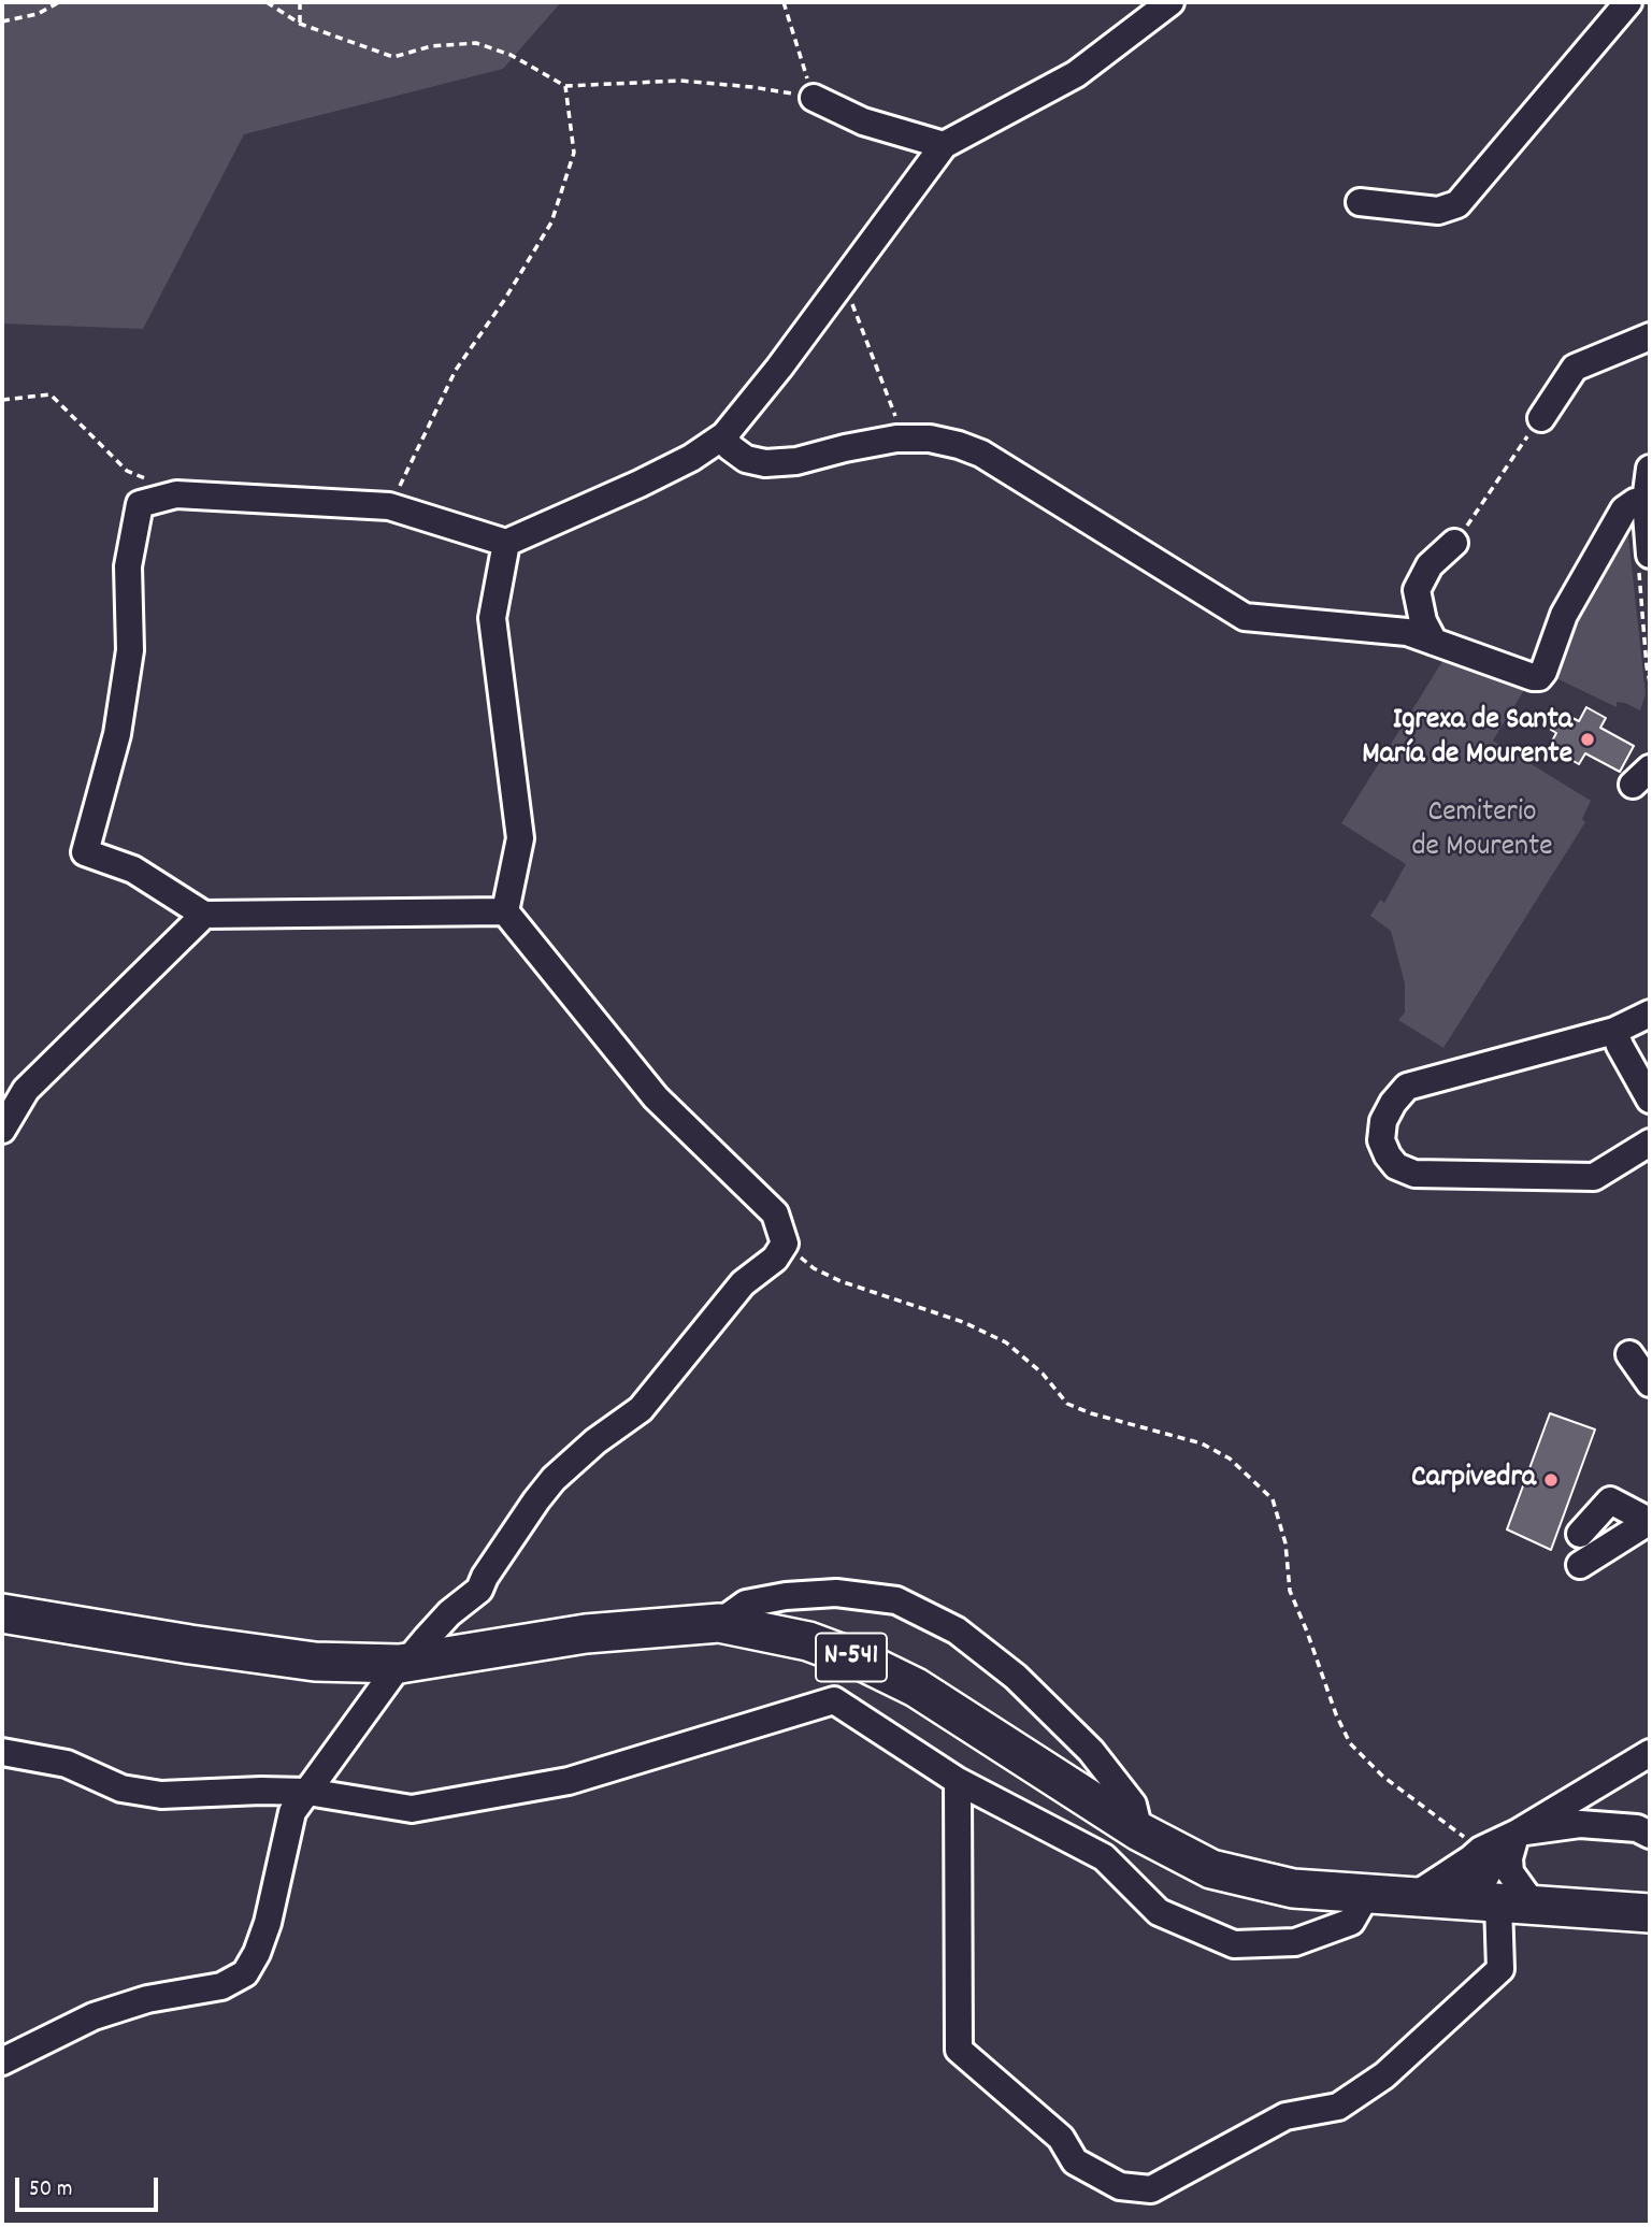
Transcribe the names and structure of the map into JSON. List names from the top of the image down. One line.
{"streets":{"highway":["N-541"]},"parks":["Cemiterio de Mourente"],"places":["Igrexa de Santa María de Mourente","Carpivedra"],"scale_bar":"50 m"}
